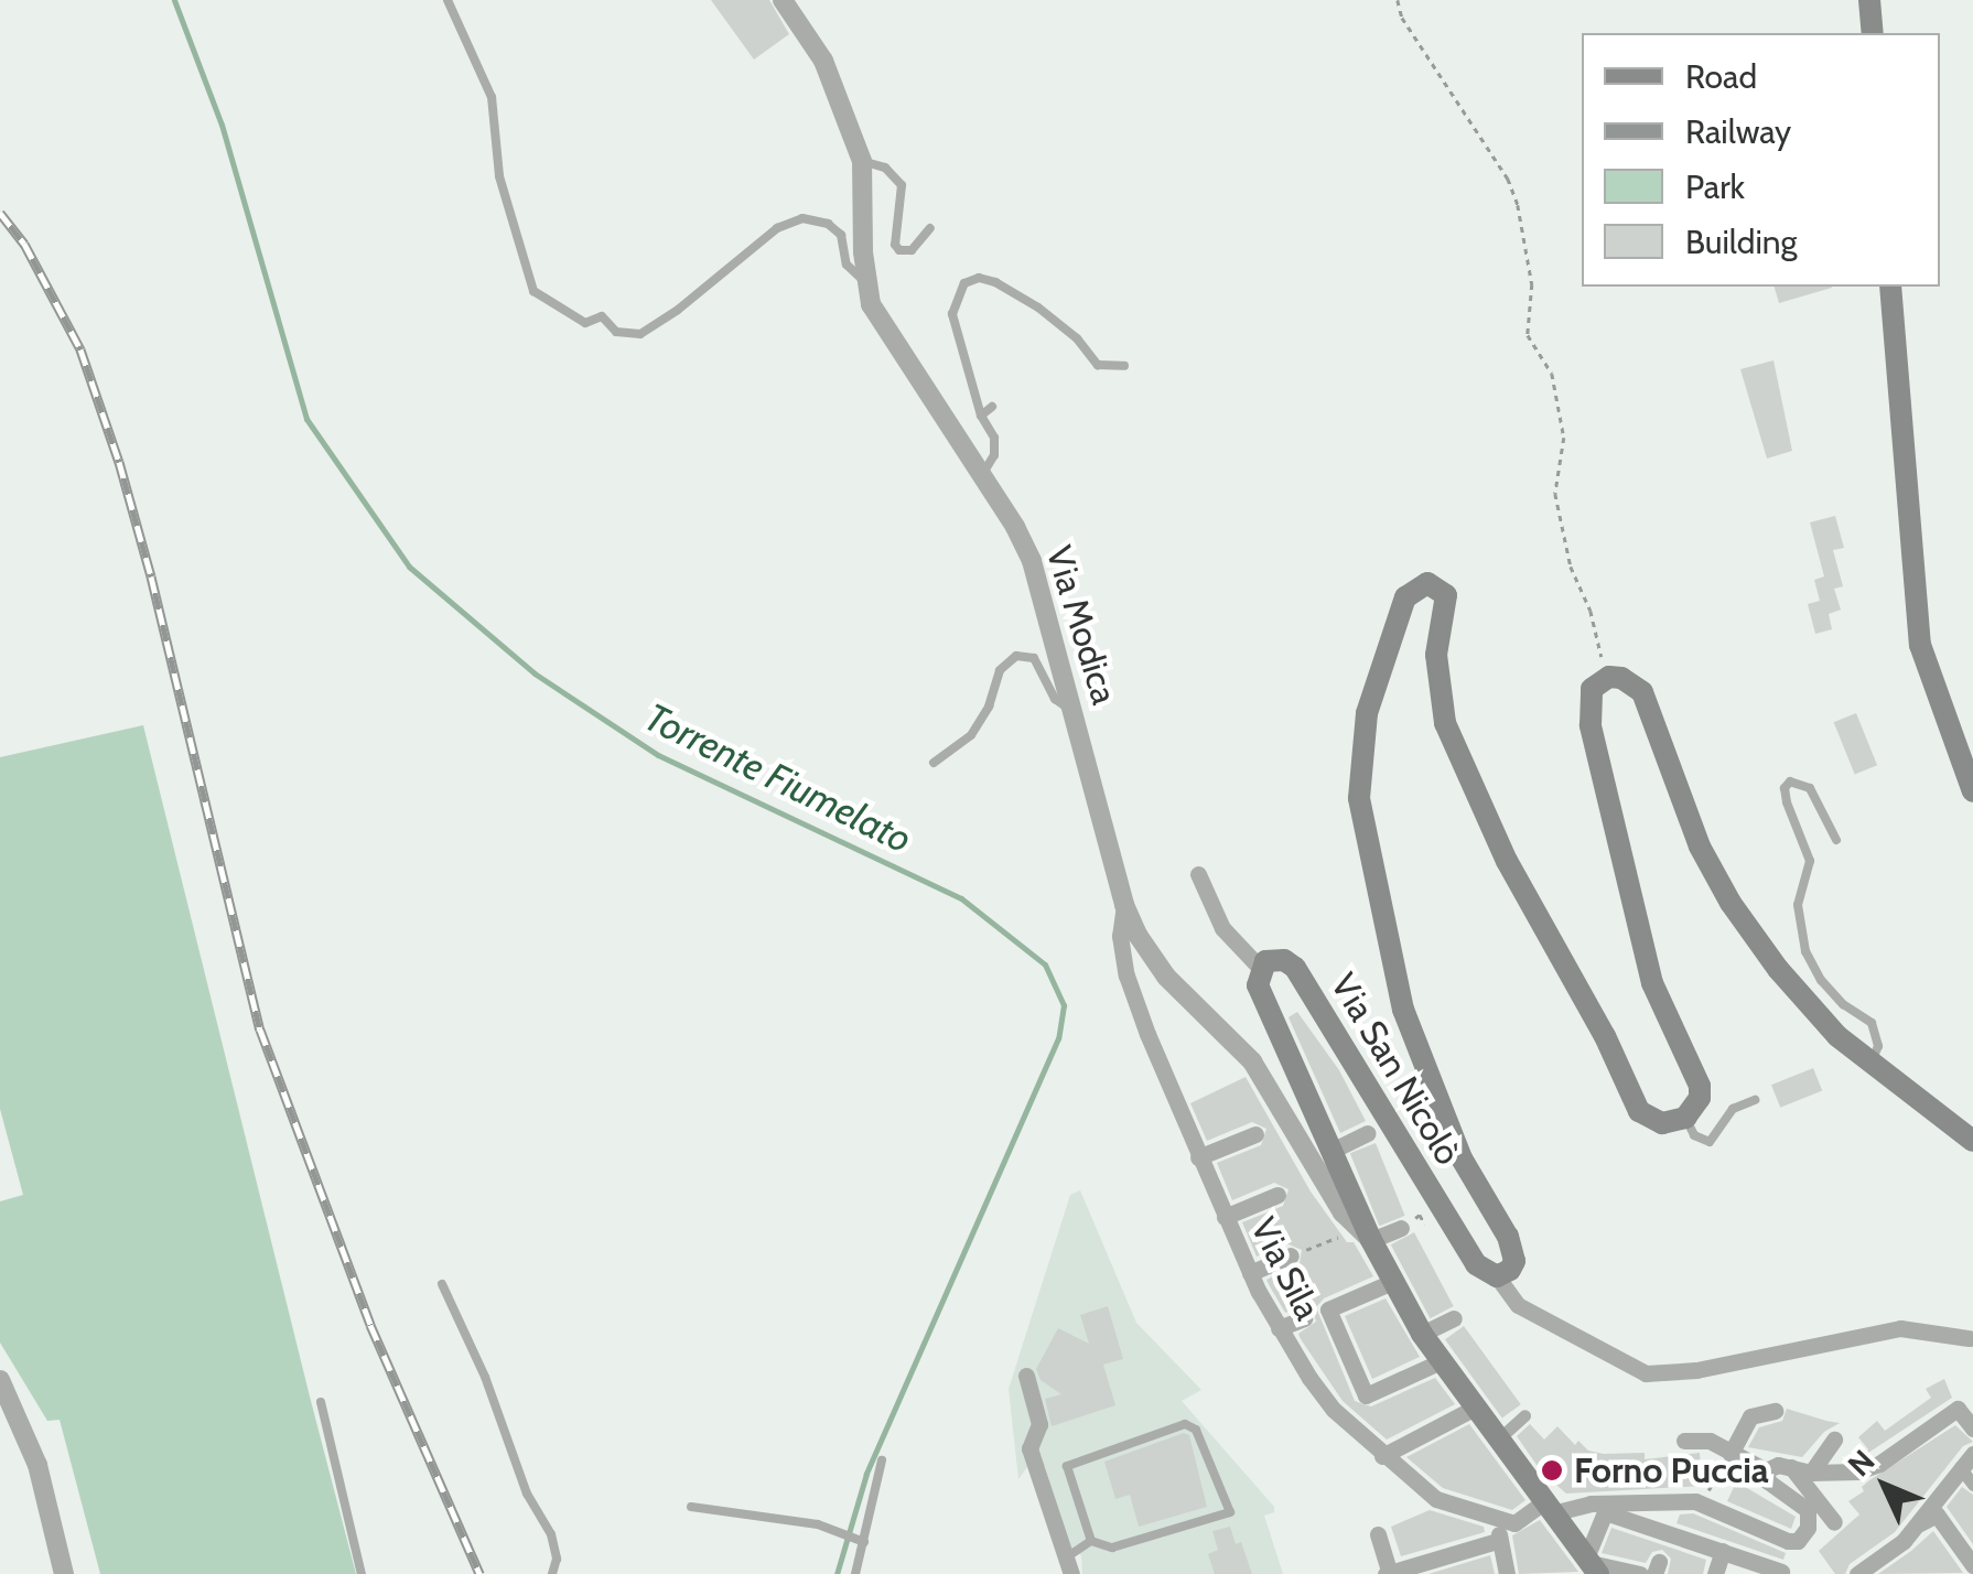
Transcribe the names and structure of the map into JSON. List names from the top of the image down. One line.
{"streets":{"main road":["Via San Nicolò"],"street":["Via Modica","Via Sila"]},"crossings":[["Via Modica","Via Sila"]],"water":["Torrente Fiumelato"],"places":["Forno Puccia"],"legend":["Road","Railway","Park","Building"],"north":"top left"}
